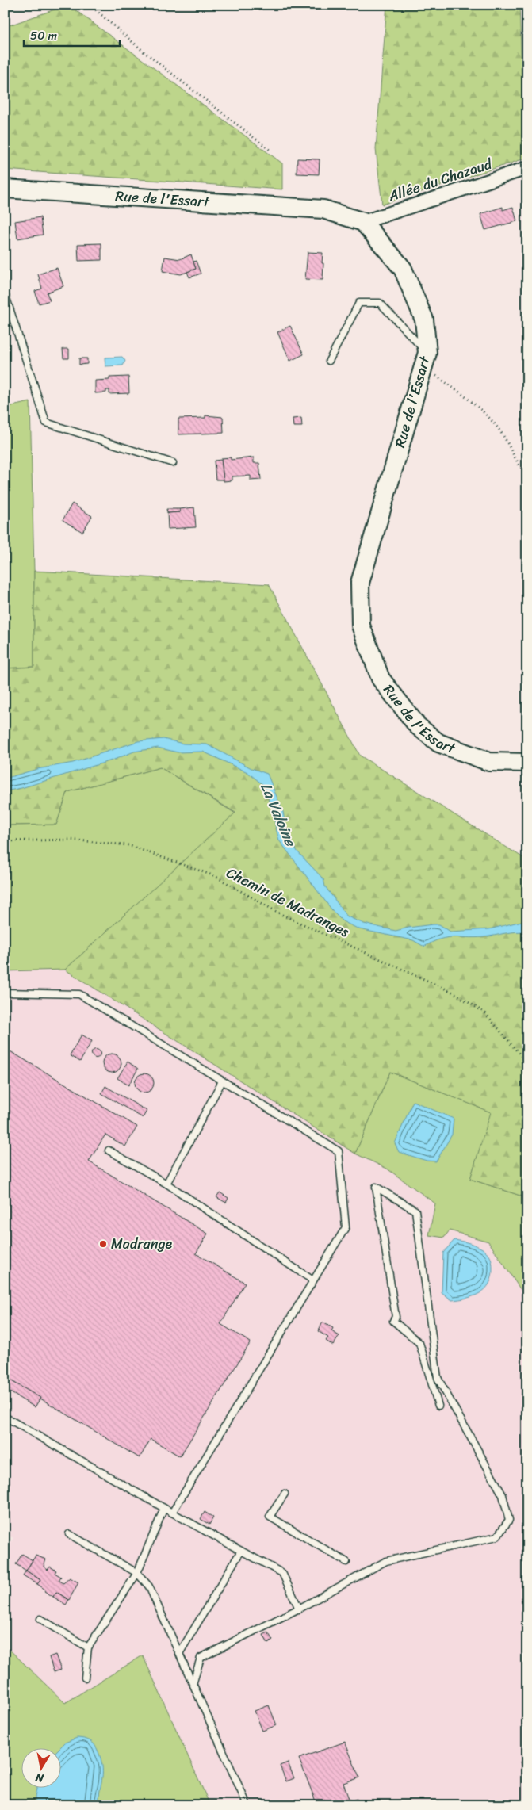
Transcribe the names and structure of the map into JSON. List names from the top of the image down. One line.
{"streets":{"street":["Allée du Chazaud","Rue de l'Essart"],"path":["Chemin de Madranges"]},"crossings":[["Allée du Chazaud","Rue de l'Essart"]],"water":["La Valoine"],"places":["Madrange"],"scale_bar":"50 m","north":"bottom"}
